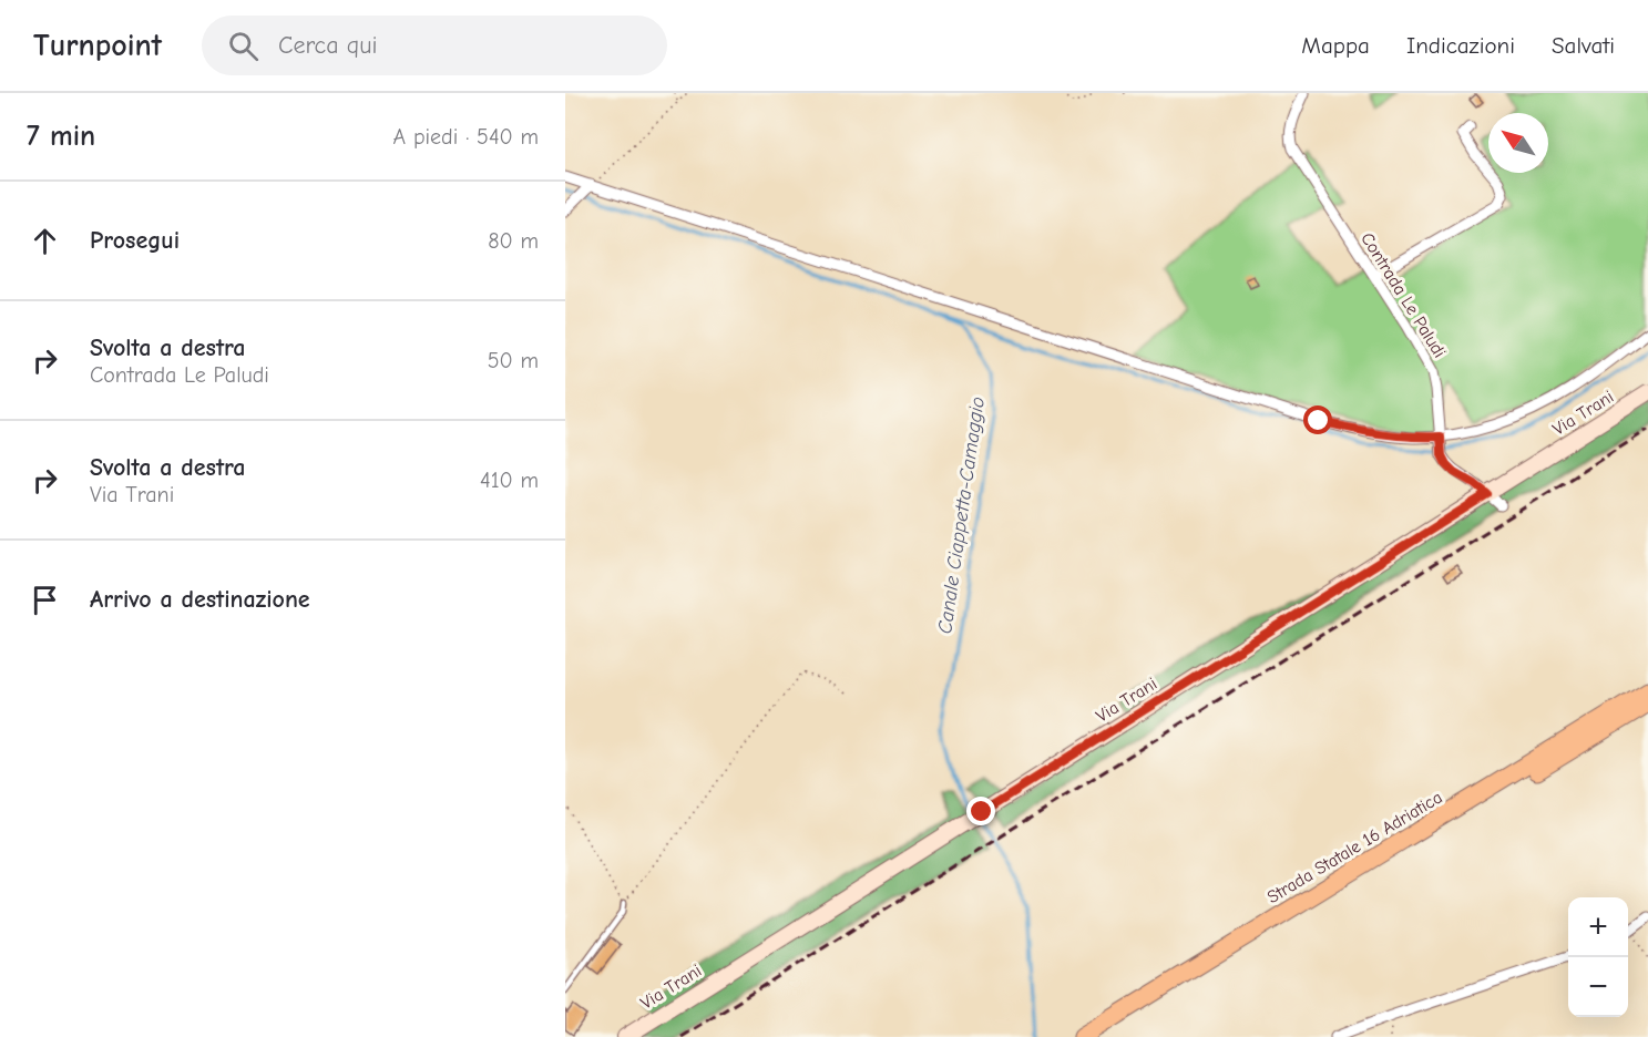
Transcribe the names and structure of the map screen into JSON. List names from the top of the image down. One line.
{"streets":{"highway":["Strada Statale 16 Adriatica"],"main road":["Via Trani"],"street":["Contrada Le Paludi"]},"water":["Canale Ciappetta-Camaggio"],"north":"top left","page":{"header":"Turnpoint","search":"Cerca qui","nav":["Mappa","Indicazioni","Salvati"],"heading":["7 min","A piedi · 540 m"],"list":[["Prosegui","80 m"],["Svolta a destra","Contrada Le Paludi","50 m"],["Svolta a destra","Via Trani","410 m"],"Arrivo a destinazione"],"map_buttons":["+","−"]}}
